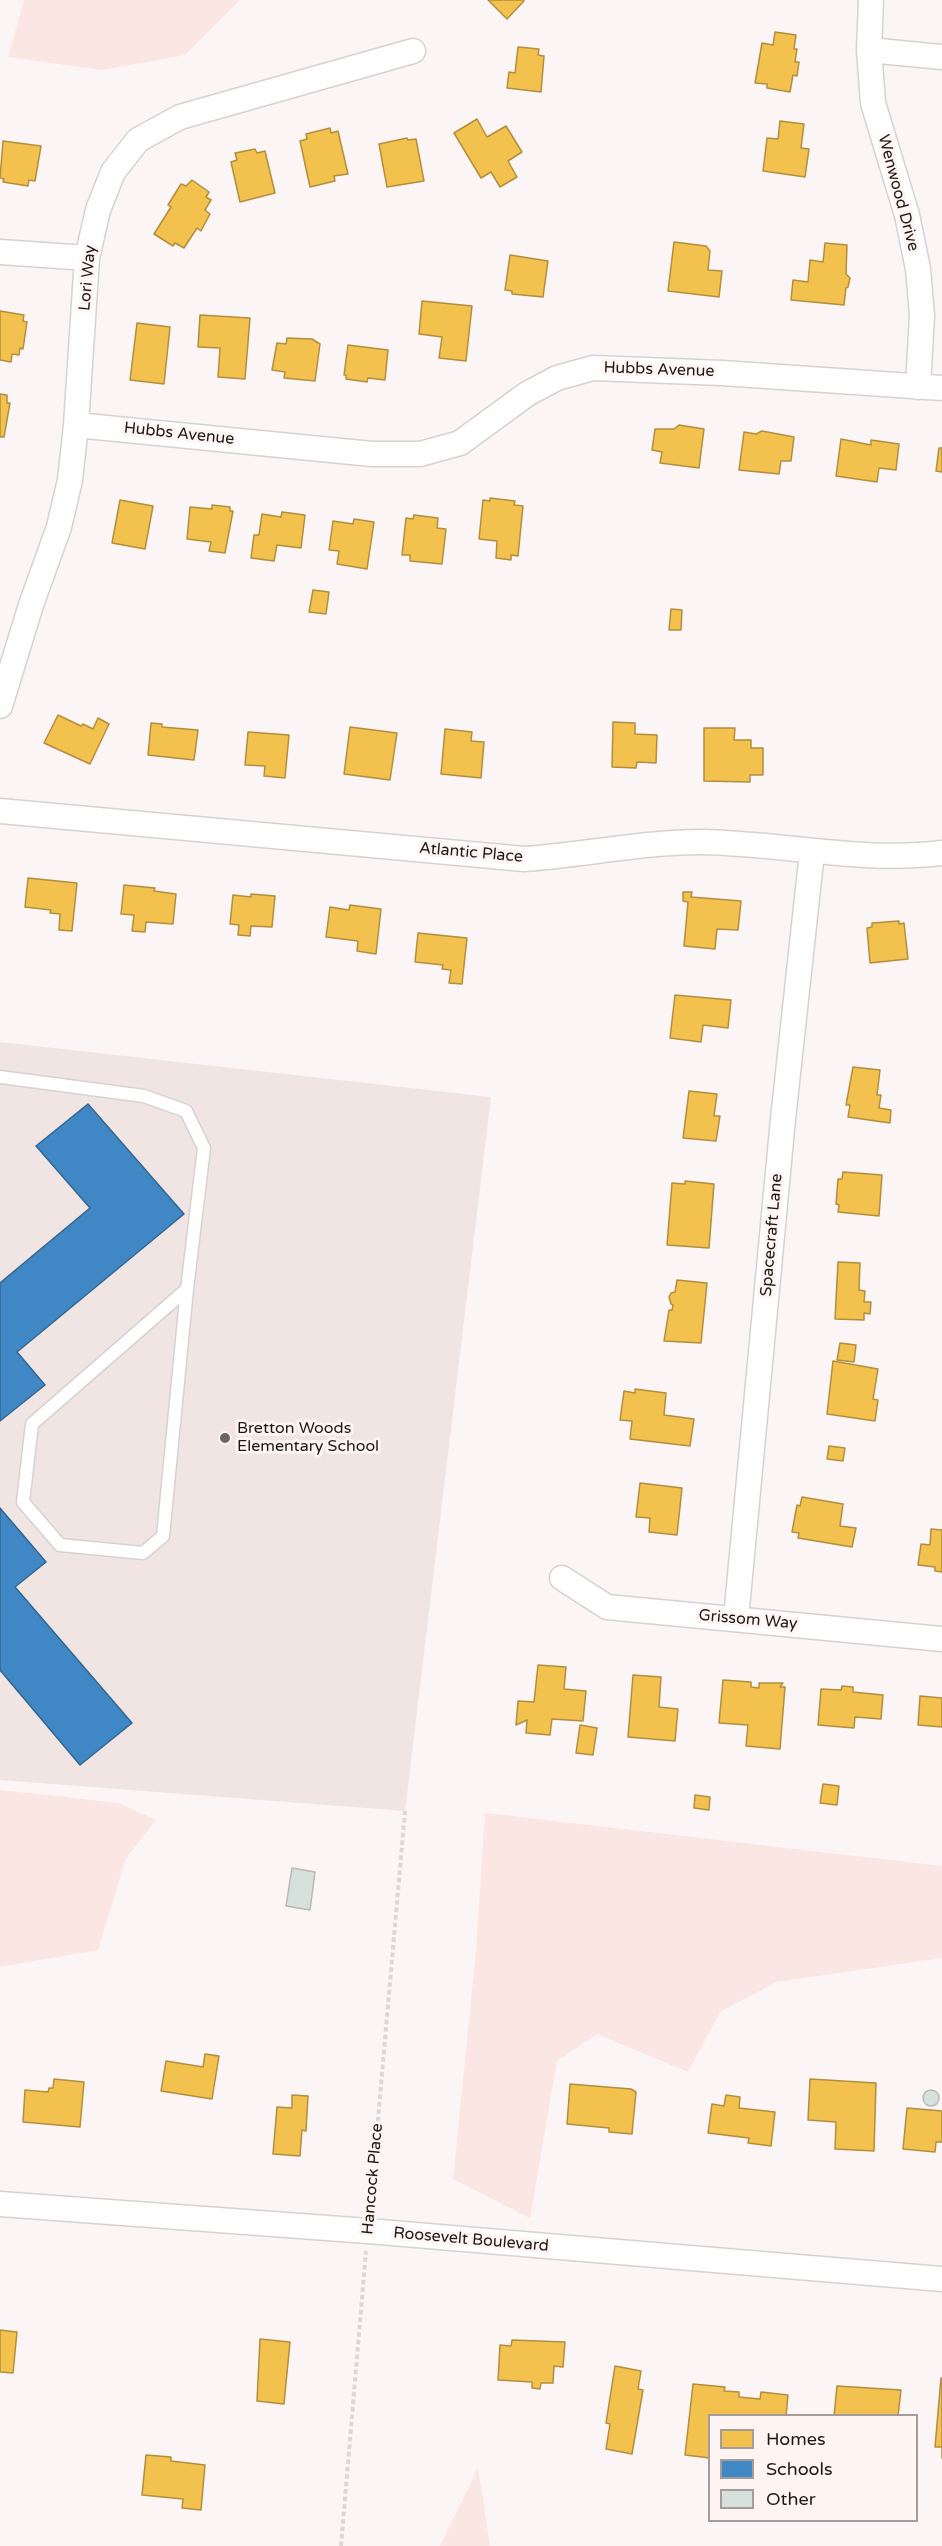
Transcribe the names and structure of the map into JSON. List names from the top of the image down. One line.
{"streets":{"street":["Wenwood Drive","Lori Way","Hubbs Avenue","Atlantic Place","Spacecraft Lane","Grissom Way","Roosevelt Boulevard"],"path":["Hancock Place"]},"crossings":[["Wenwood Drive","Hubbs Avenue"],["Lori Way","Hubbs Avenue"],["Atlantic Place","Spacecraft Lane"],["Spacecraft Lane","Grissom Way"],["Hancock Place","Roosevelt Boulevard"]],"places":["Bretton Woods Elementary School"],"legend":["Homes","Schools","Other"]}
